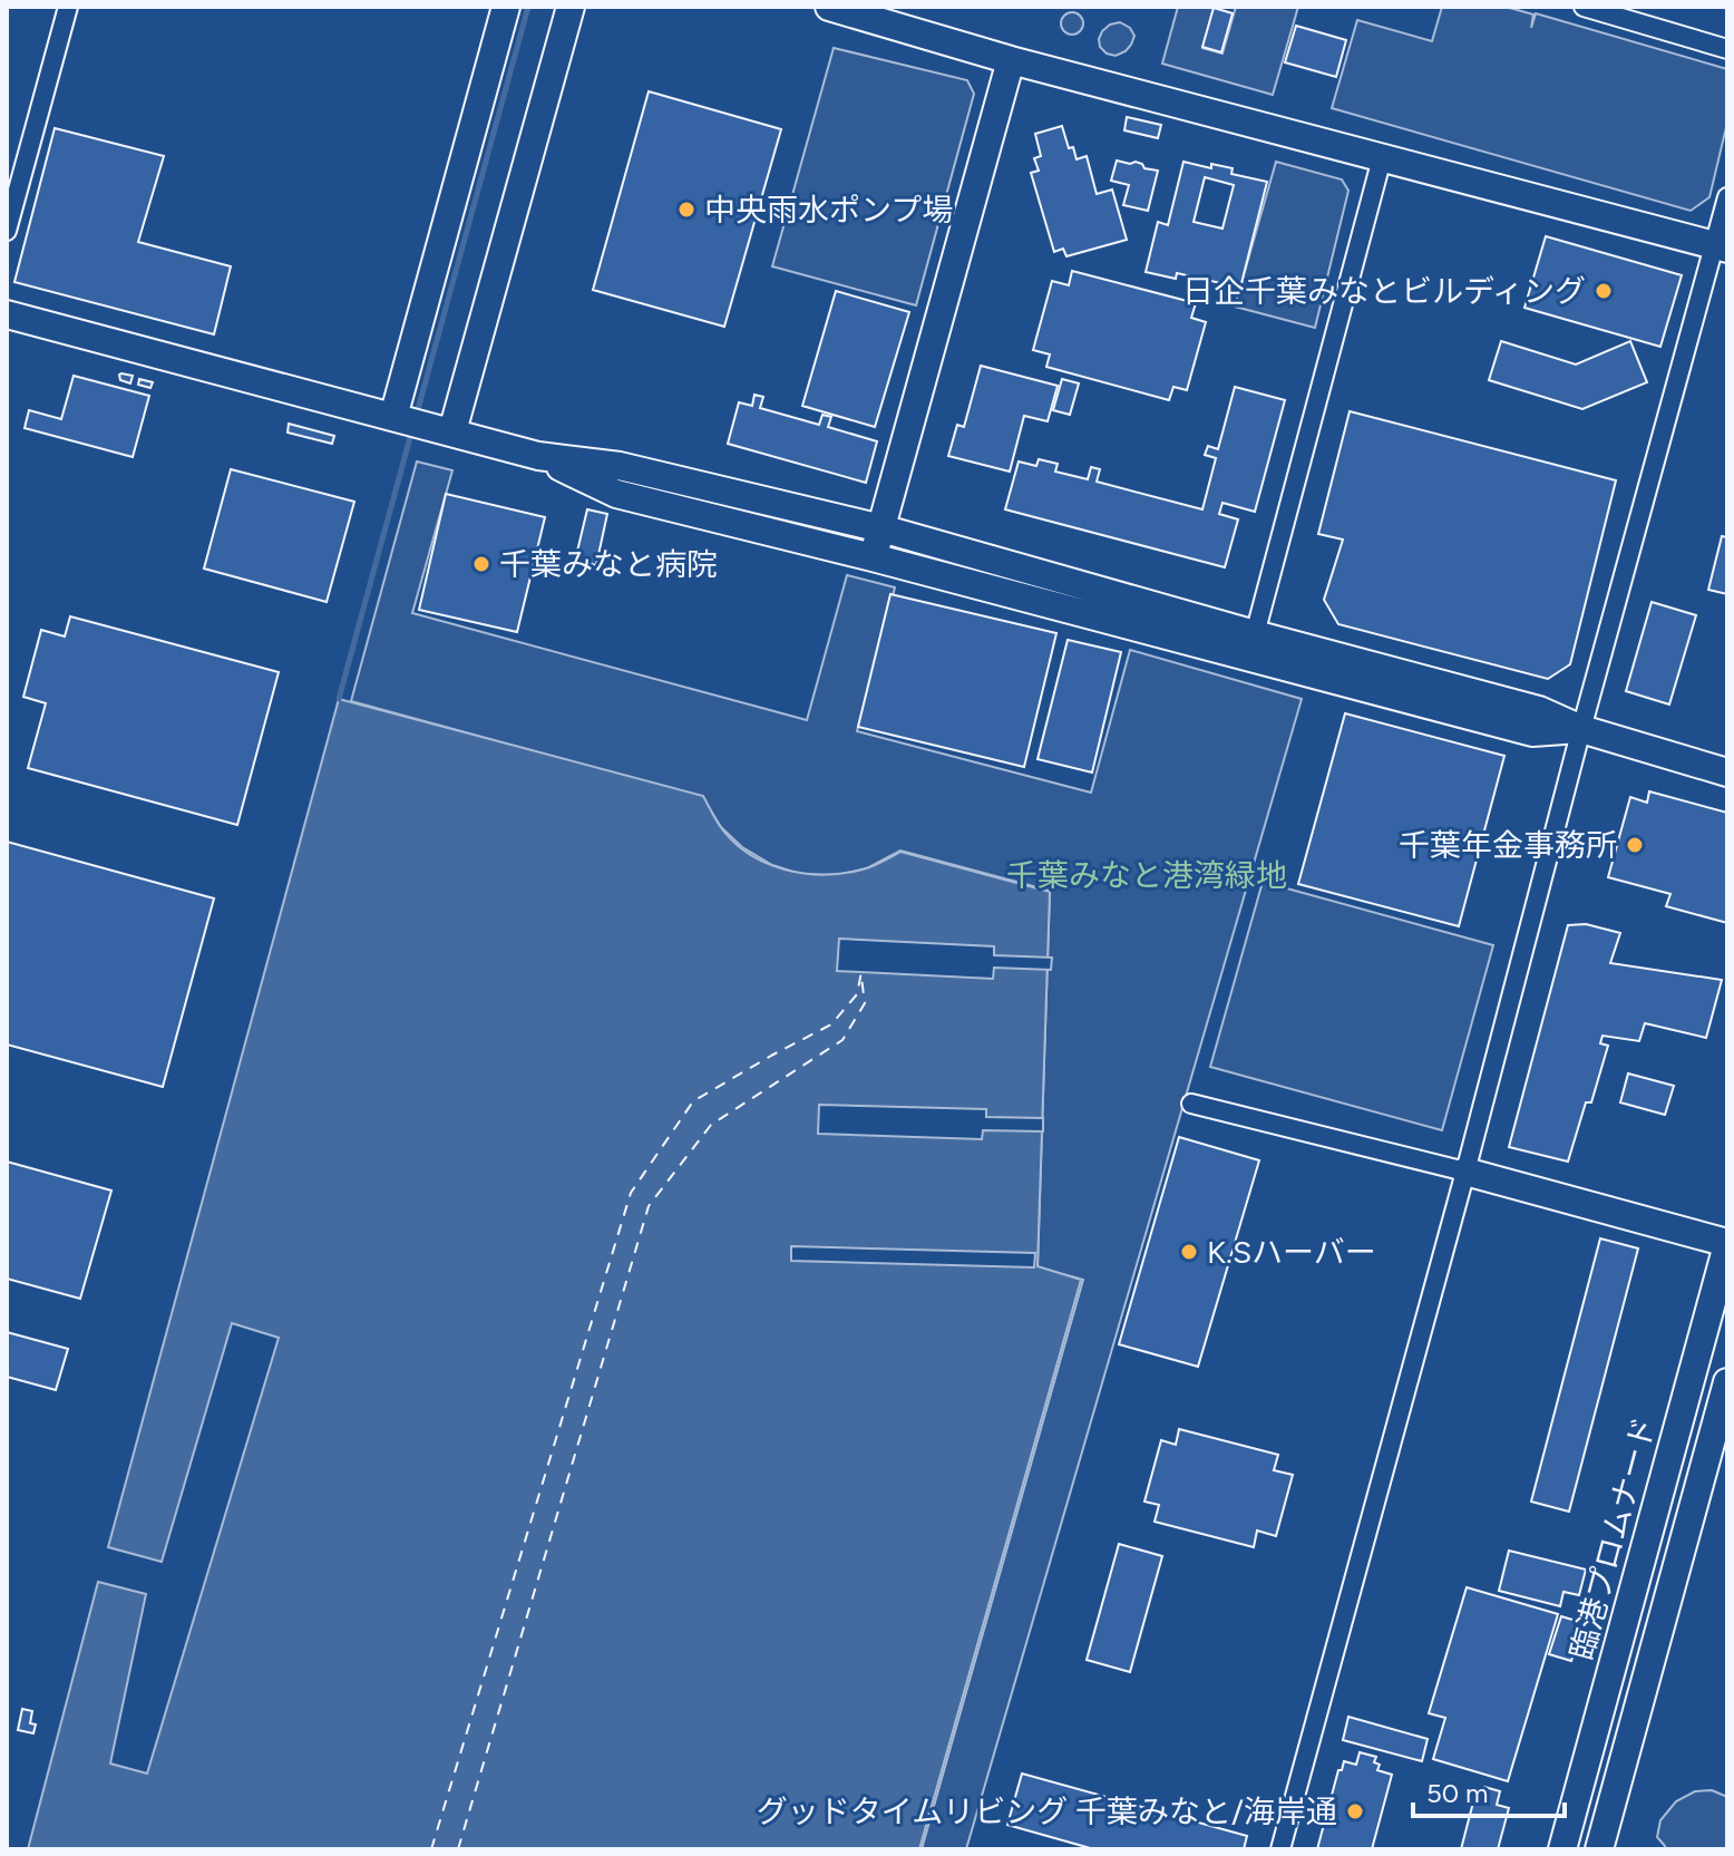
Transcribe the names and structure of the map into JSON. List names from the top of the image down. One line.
{"streets":{"street":["臨港プロムナード"]},"parks":["千葉みなと港湾緑地"],"places":["中央雨水ポンプ場","日企千葉みなとビルディング","千葉みなと病院","千葉年金事務所","K.Sハーバー","グッドタイムリビング 千葉みなと/海岸通"],"scale_bar":"50 m"}
